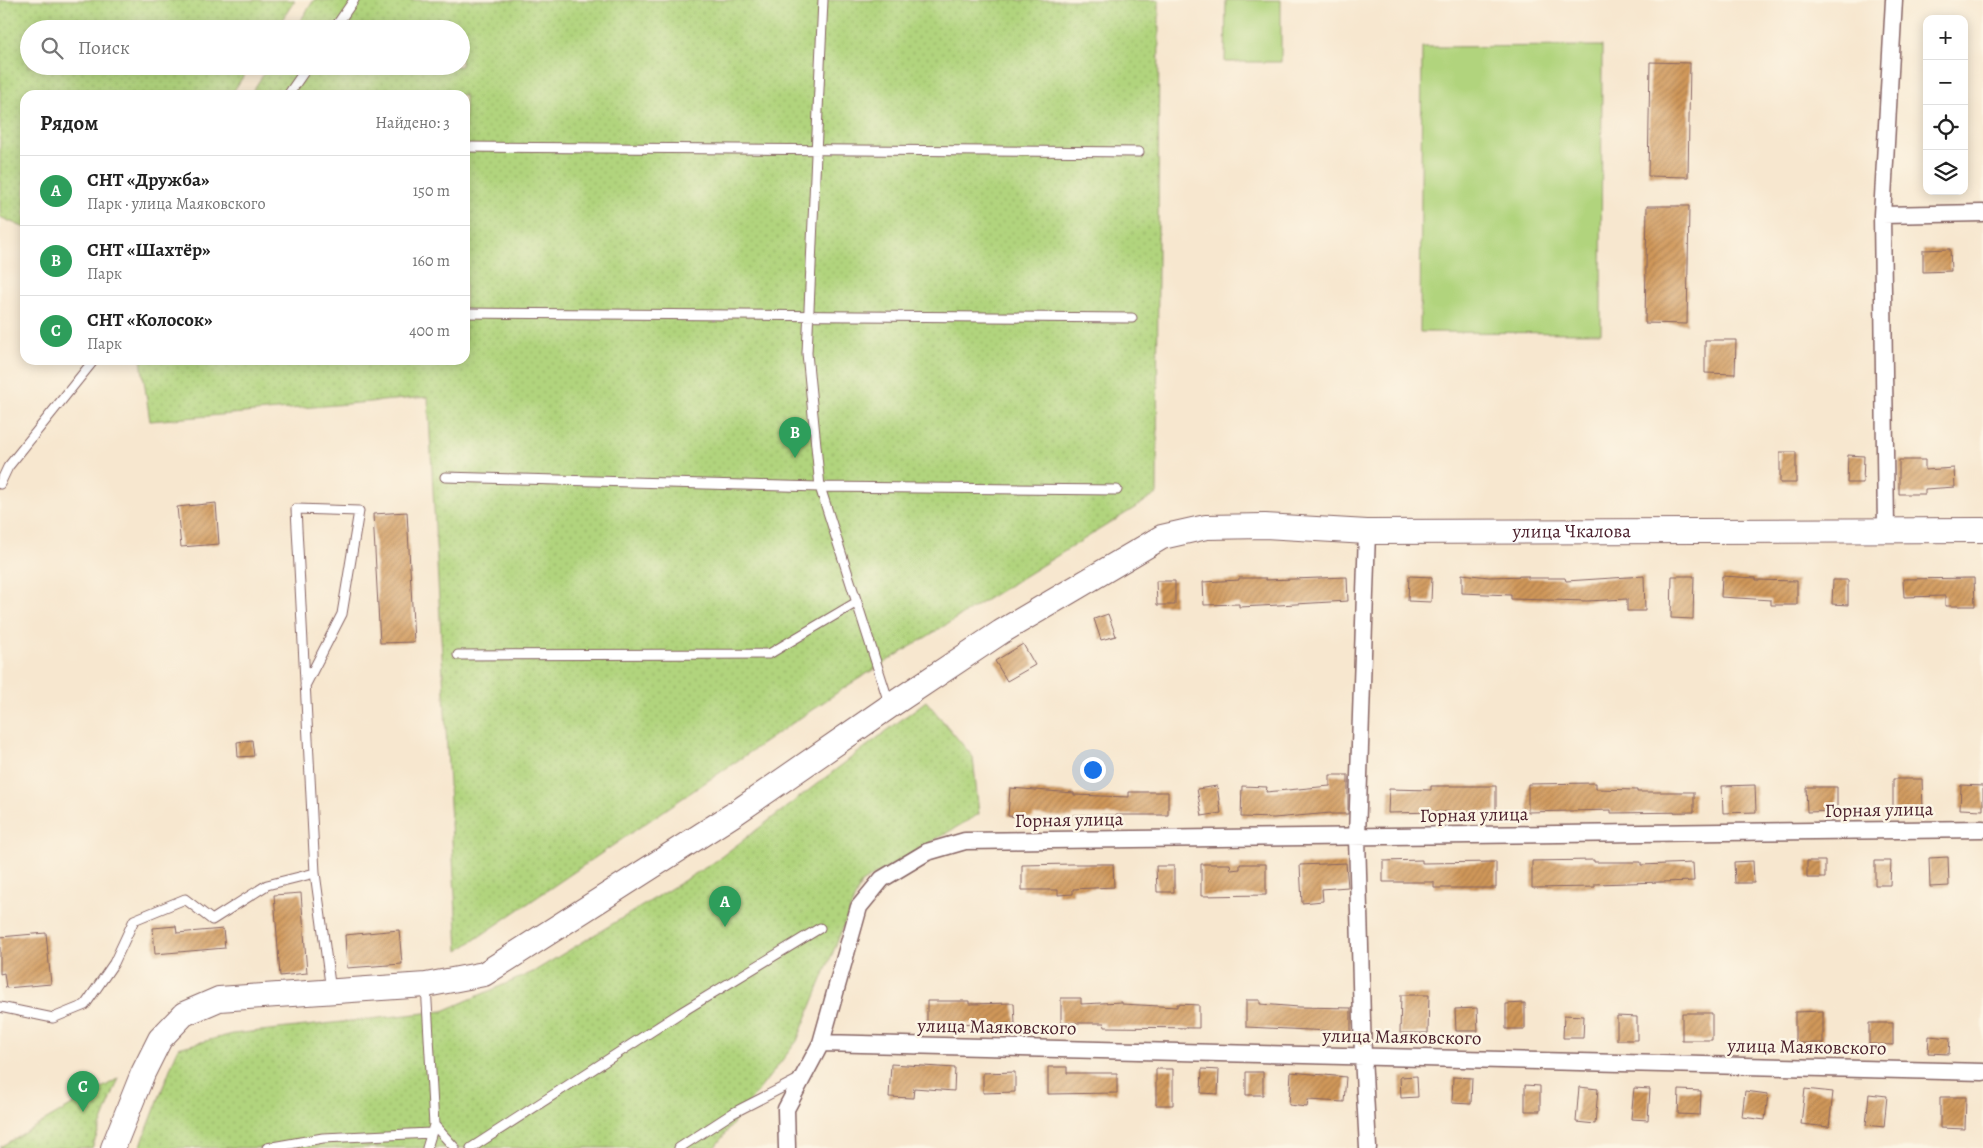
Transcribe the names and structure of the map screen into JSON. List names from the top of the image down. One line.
{"streets":{"main road":["улица Чкалова"],"street":["Горная улица","улица Маяковского"]},"crossings":[["Горная улица","улица Маяковского"]],"page":{"map_buttons":["+","−"],"search":"Поиск","heading":["Рядом","Найдено: 3"],"list":[{"mark":"A","name":"СНТ «Дружба»","note":"Парк · улица Маяковского","value":"150 m"},{"mark":"B","name":"СНТ «Шахтёр»","note":"Парк","value":"160 m"},{"mark":"C","name":"СНТ «Колосок»","note":"Парк","value":"400 m"}],"pins":["B","A","C"]}}
